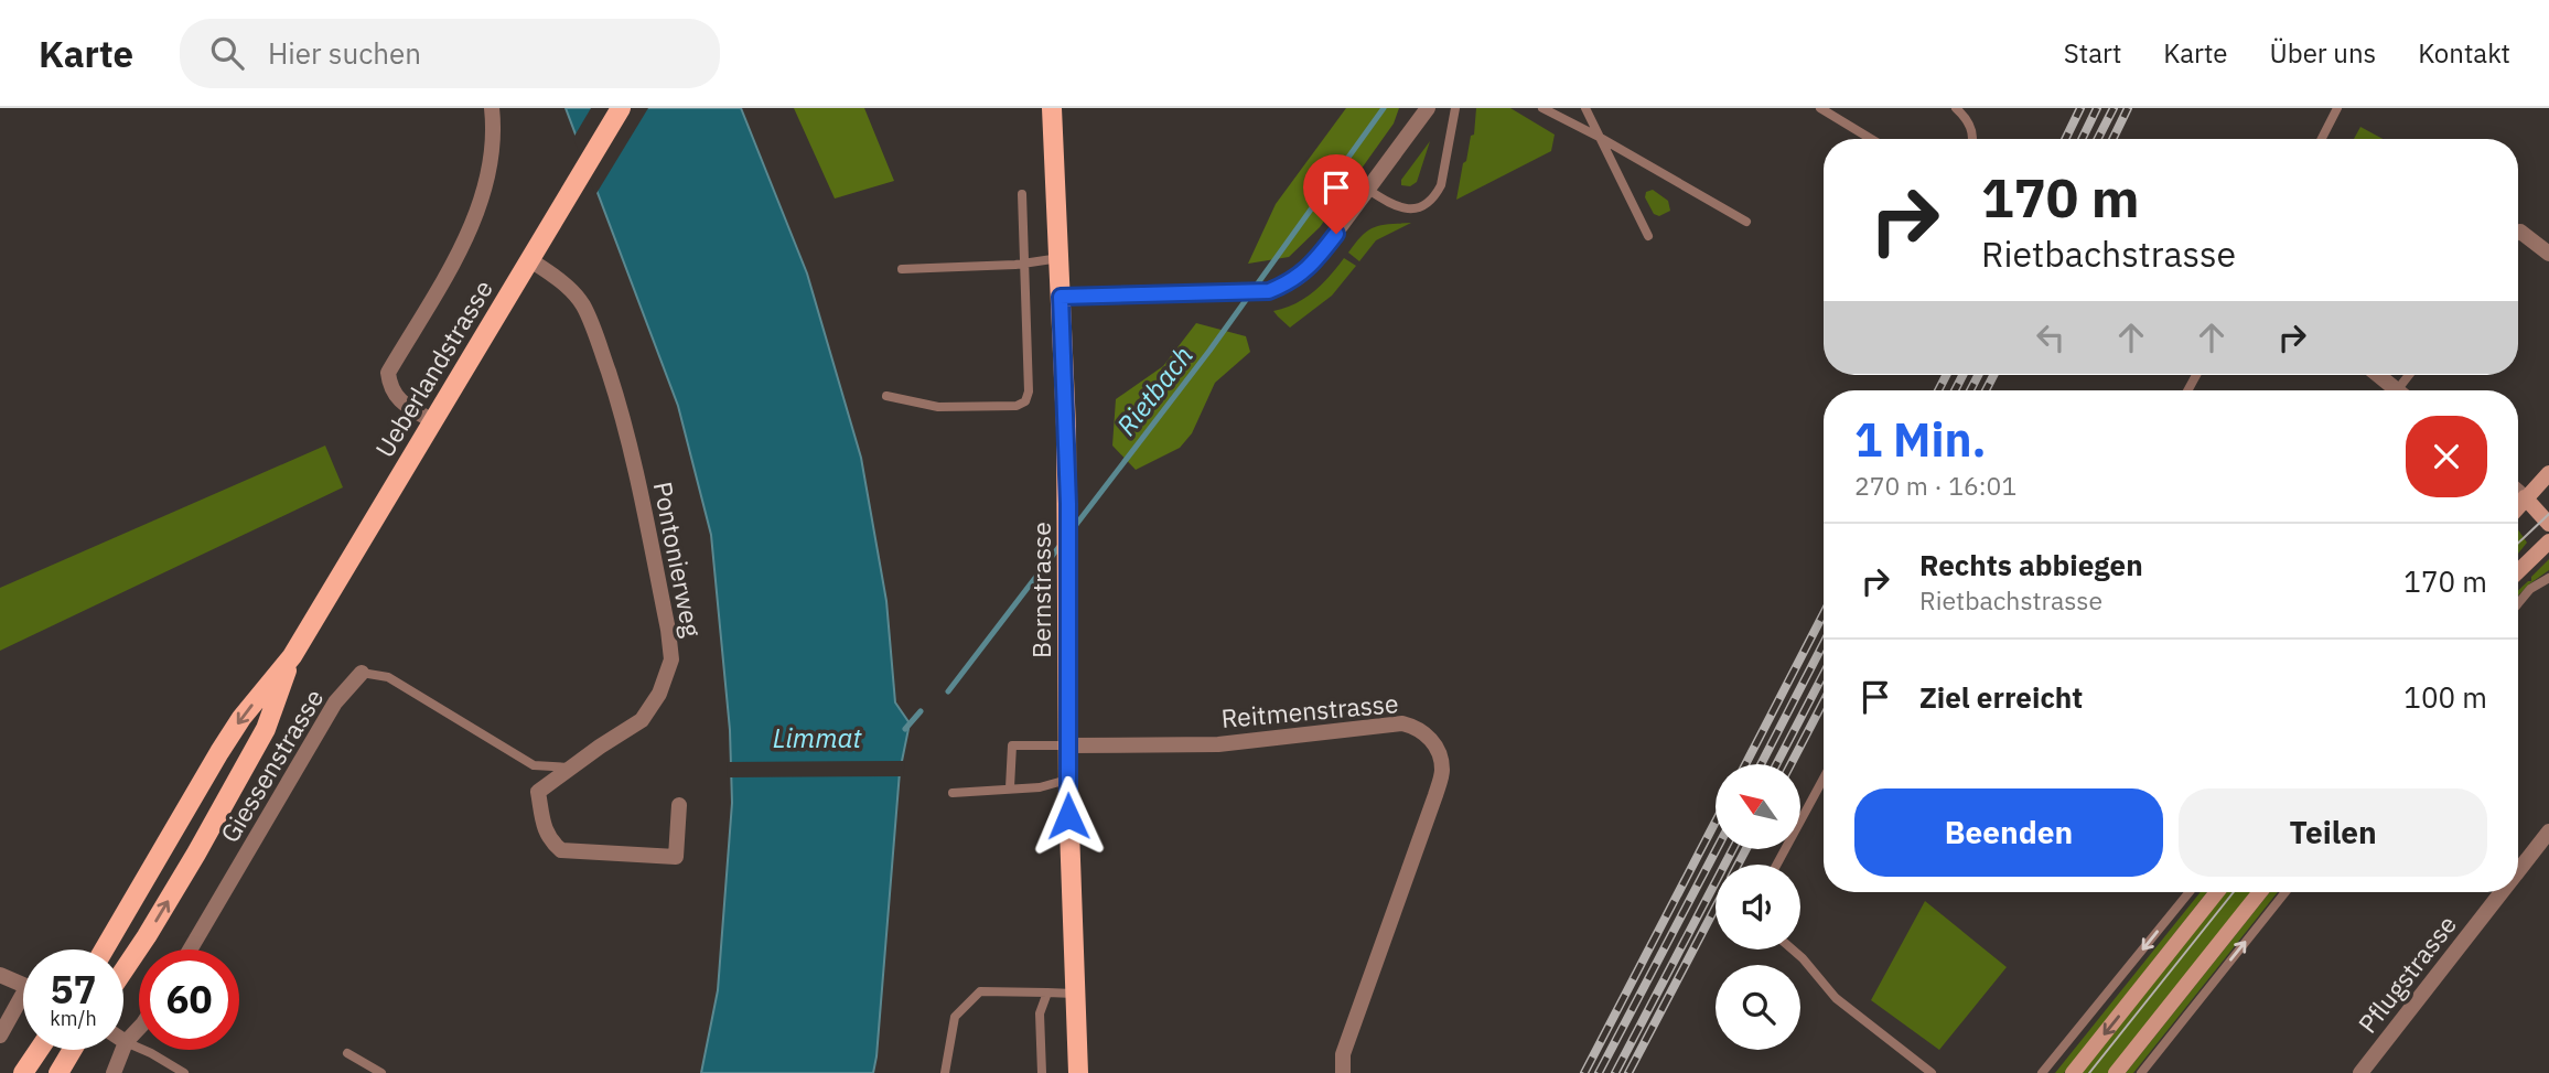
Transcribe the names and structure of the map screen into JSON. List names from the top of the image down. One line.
{"streets":{"main road":["Ueberlandstrasse","Bernstrasse"],"street":["Pontonierweg","Reitmenstrasse","Giessenstrasse","Pflugstrasse"]},"crossings":[["Ueberlandstrasse","Pontonierweg"],["Pontonierweg","Giessenstrasse"],["Bernstrasse","Reitmenstrasse"]],"water":["Rietbach","Limmat"],"north":"top left","page":{"header":"Karte","search":"Hier suchen","nav":["Start","Karte","Über uns","Kontakt"],"turn":["170 m","Rietbachstrasse"],"heading":["1 Min.","270 m · 16:01"],"list":[{"name":"Rechts abbiegen","note":"Rietbachstrasse","value":"170 m"},{"name":"Ziel erreicht","value":"100 m"}],"buttons":["Beenden","Teilen"],"speed":"57 km/h","limit":"60"}}
